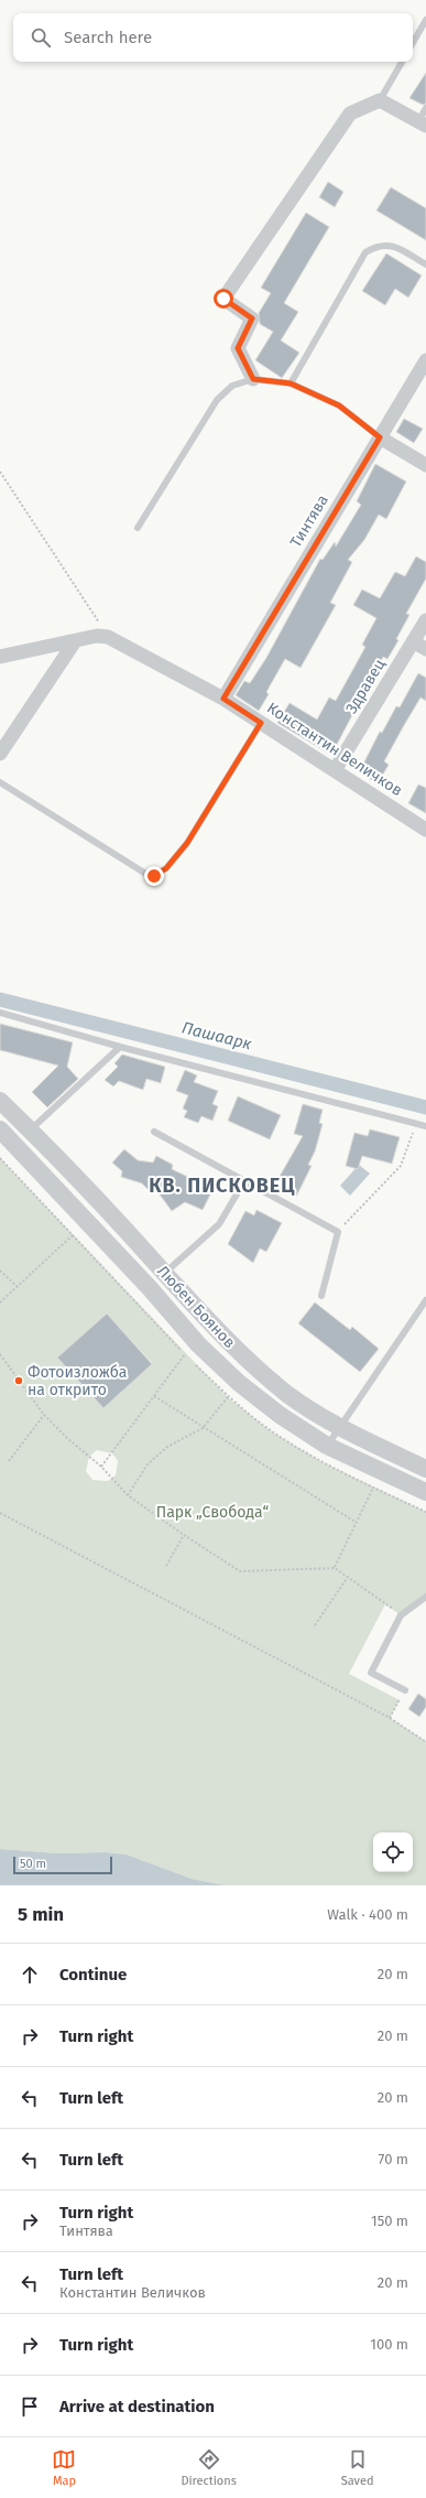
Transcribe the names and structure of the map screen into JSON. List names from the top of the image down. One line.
{"streets":{"street":["Тинтява","Здравец","Константин Величков","Любен Боянов"]},"crossings":[["Тинтява","Константин Величков"],["Здравец","Константин Величков"]],"districts":["КВ. ПИСКОВЕЦ"],"water":["Пашаарк"],"parks":["Парк „Свобода“"],"places":["Фотоизложба на открито"],"scale_bar":"50 m","page":{"search":"Search here","scale":"50 m","heading":["5 min","Walk · 400 m"],"list":[["Continue","20 m"],["Turn right","20 m"],["Turn left","20 m"],["Turn left","70 m"],["Turn right","Тинтява","150 m"],["Turn left","Константин Величков","20 m"],["Turn right","100 m"],"Arrive at destination"],"nav":["Map","Directions","Saved"]}}
